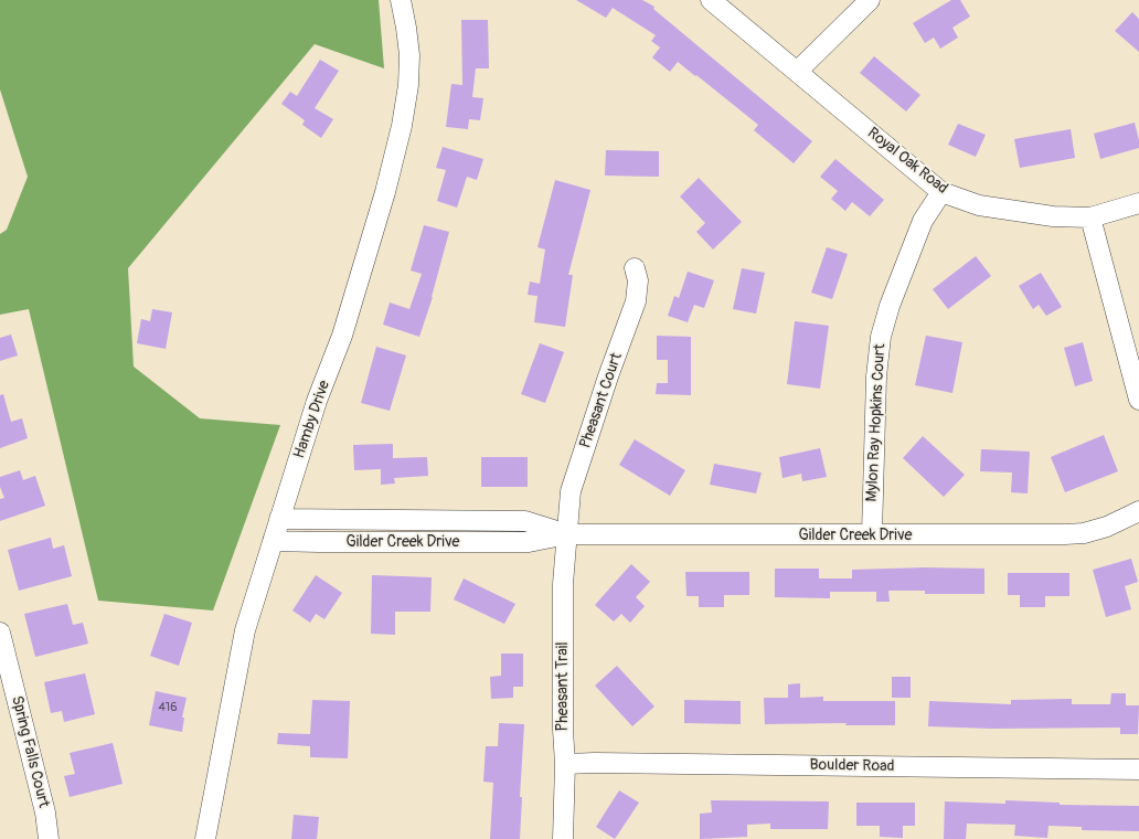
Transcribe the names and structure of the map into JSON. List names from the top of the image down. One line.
{"streets":{"street":["Royal Oak Road","Pheasant Court","Hamby Drive","Mylon Ray Hopkins Court","Gilder Creek Drive","Pheasant Trail","Spring Falls Court","Boulder Road"]},"crossings":[["Royal Oak Road","Mylon Ray Hopkins Court"],["Pheasant Court","Gilder Creek Drive"],["Pheasant Court","Pheasant Trail"],["Hamby Drive","Gilder Creek Drive"],["Mylon Ray Hopkins Court","Gilder Creek Drive"],["Gilder Creek Drive","Pheasant Trail"],["Pheasant Trail","Boulder Road"]],"house_numbers":["416"]}
